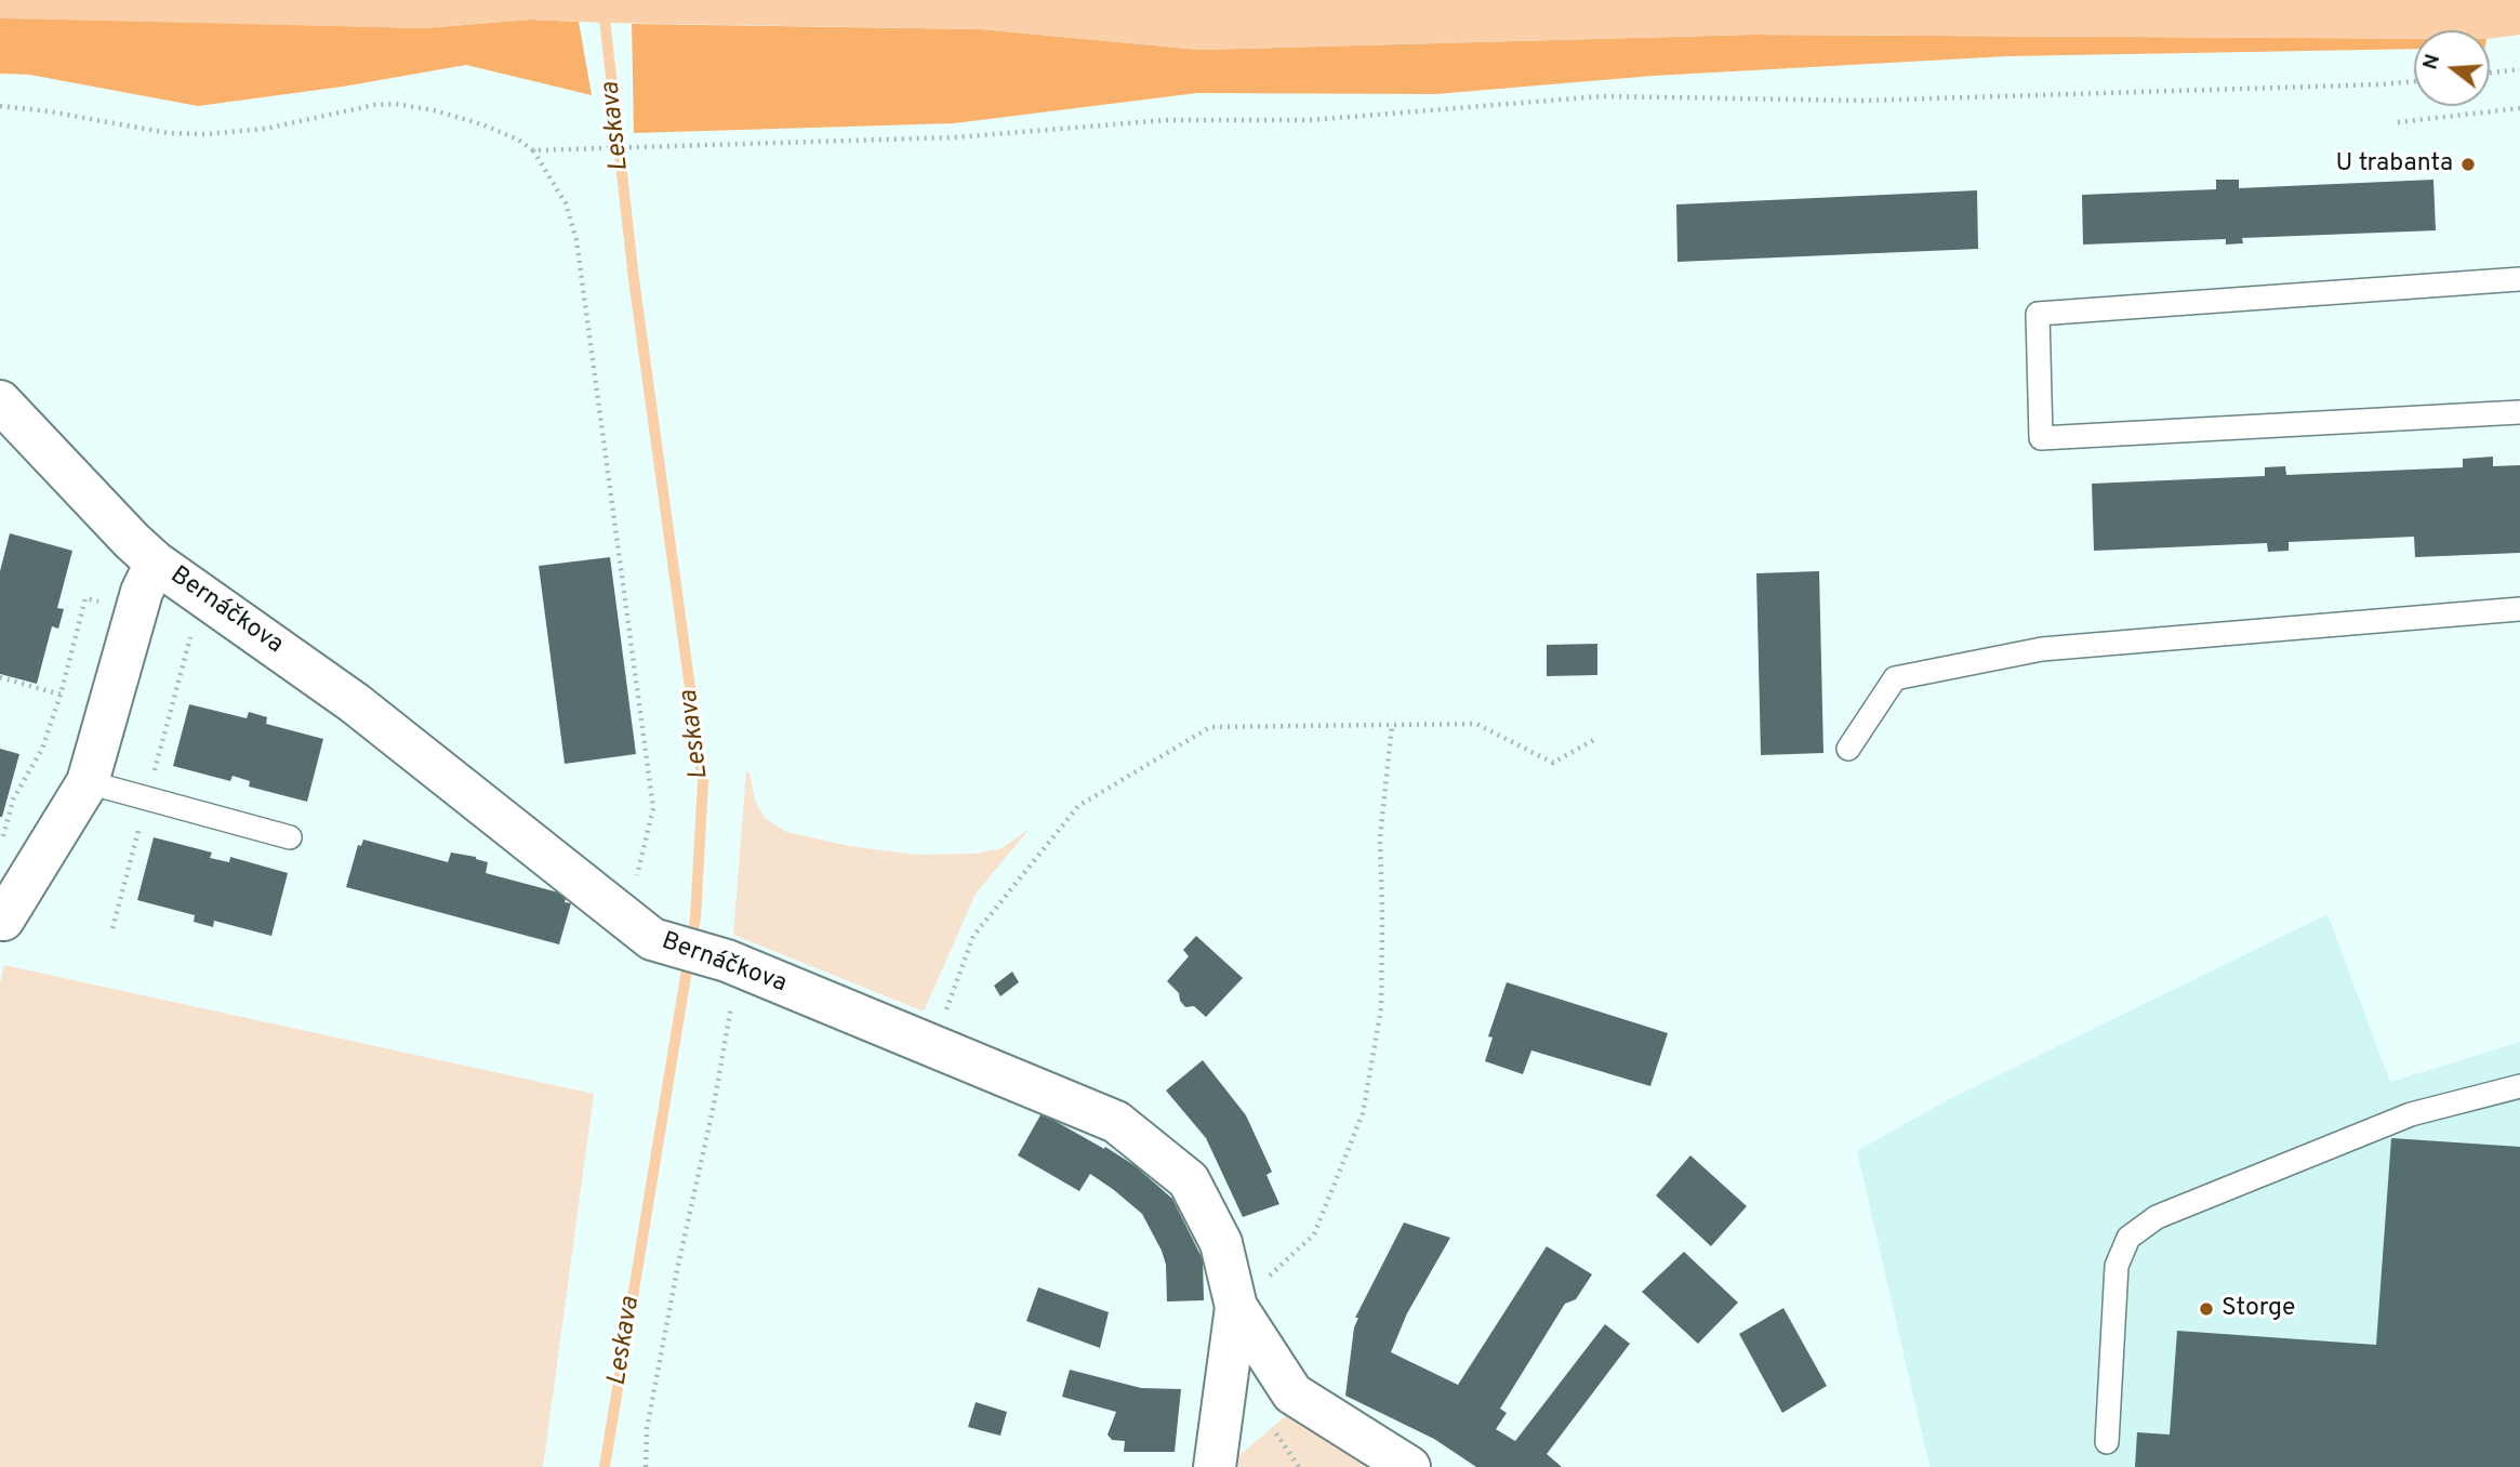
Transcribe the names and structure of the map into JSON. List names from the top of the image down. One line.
{"streets":{"street":["Bernáčkova"]},"water":["Leskava"],"places":["U trabanta","Storge"],"north":"left"}
